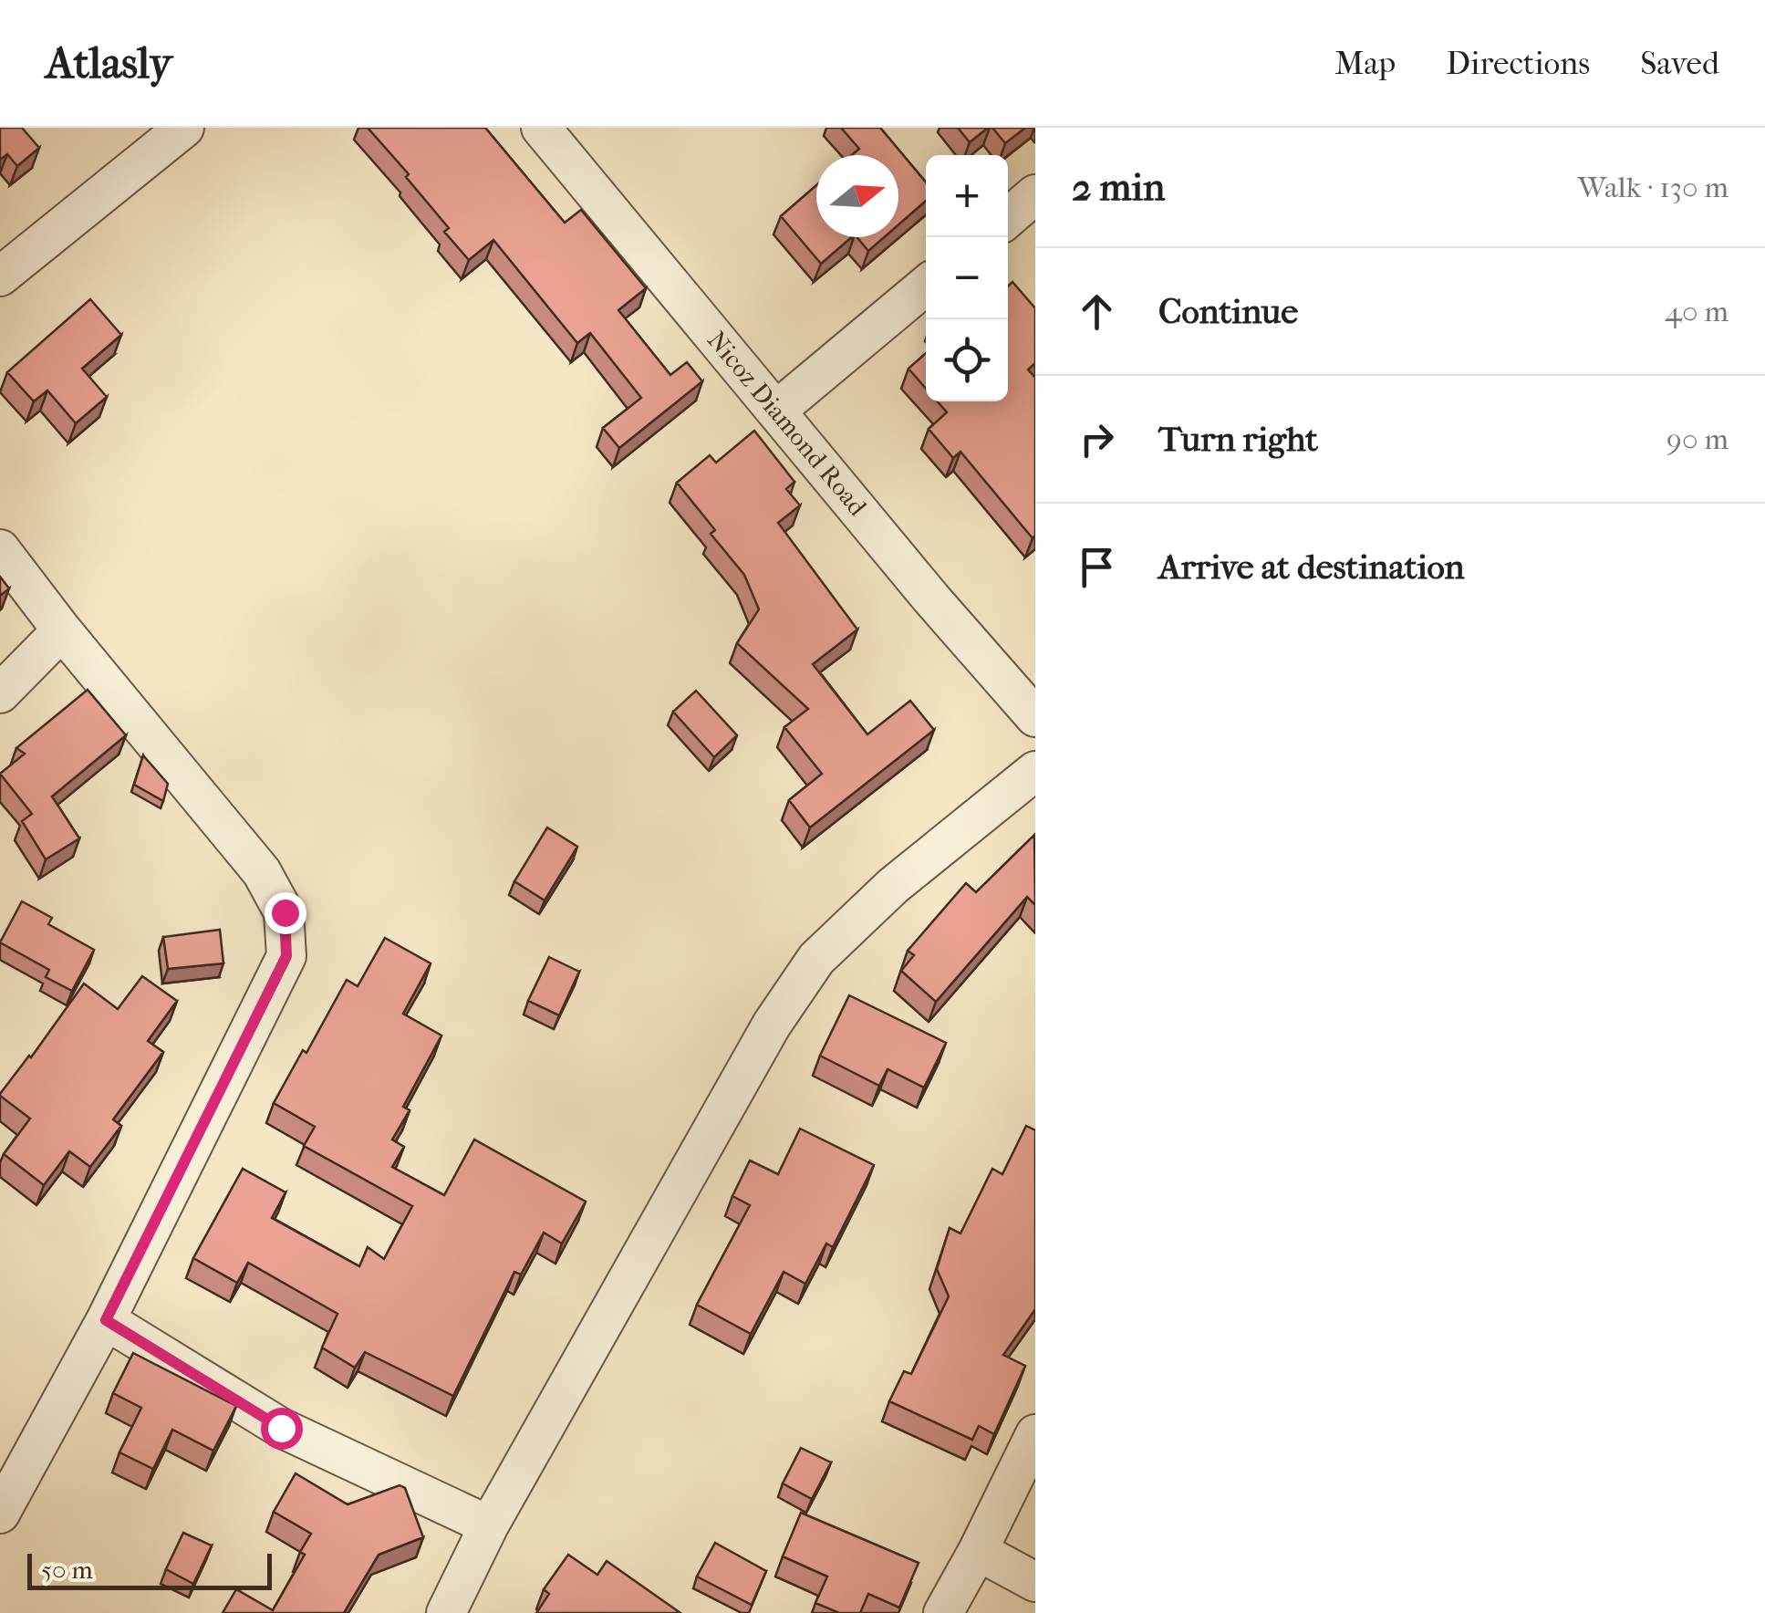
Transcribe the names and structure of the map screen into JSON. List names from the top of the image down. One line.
{"streets":{"street":["Nicoz Diamond Road"]},"scale_bar":"50 m","north":"right","page":{"header":"Atlasly","nav":["Map","Directions","Saved"],"heading":["2 min","Walk · 130 m"],"map_buttons":["+","−"],"list":[["Continue","40 m"],["Turn right","90 m"],"Arrive at destination"],"scale":"50 m"}}
